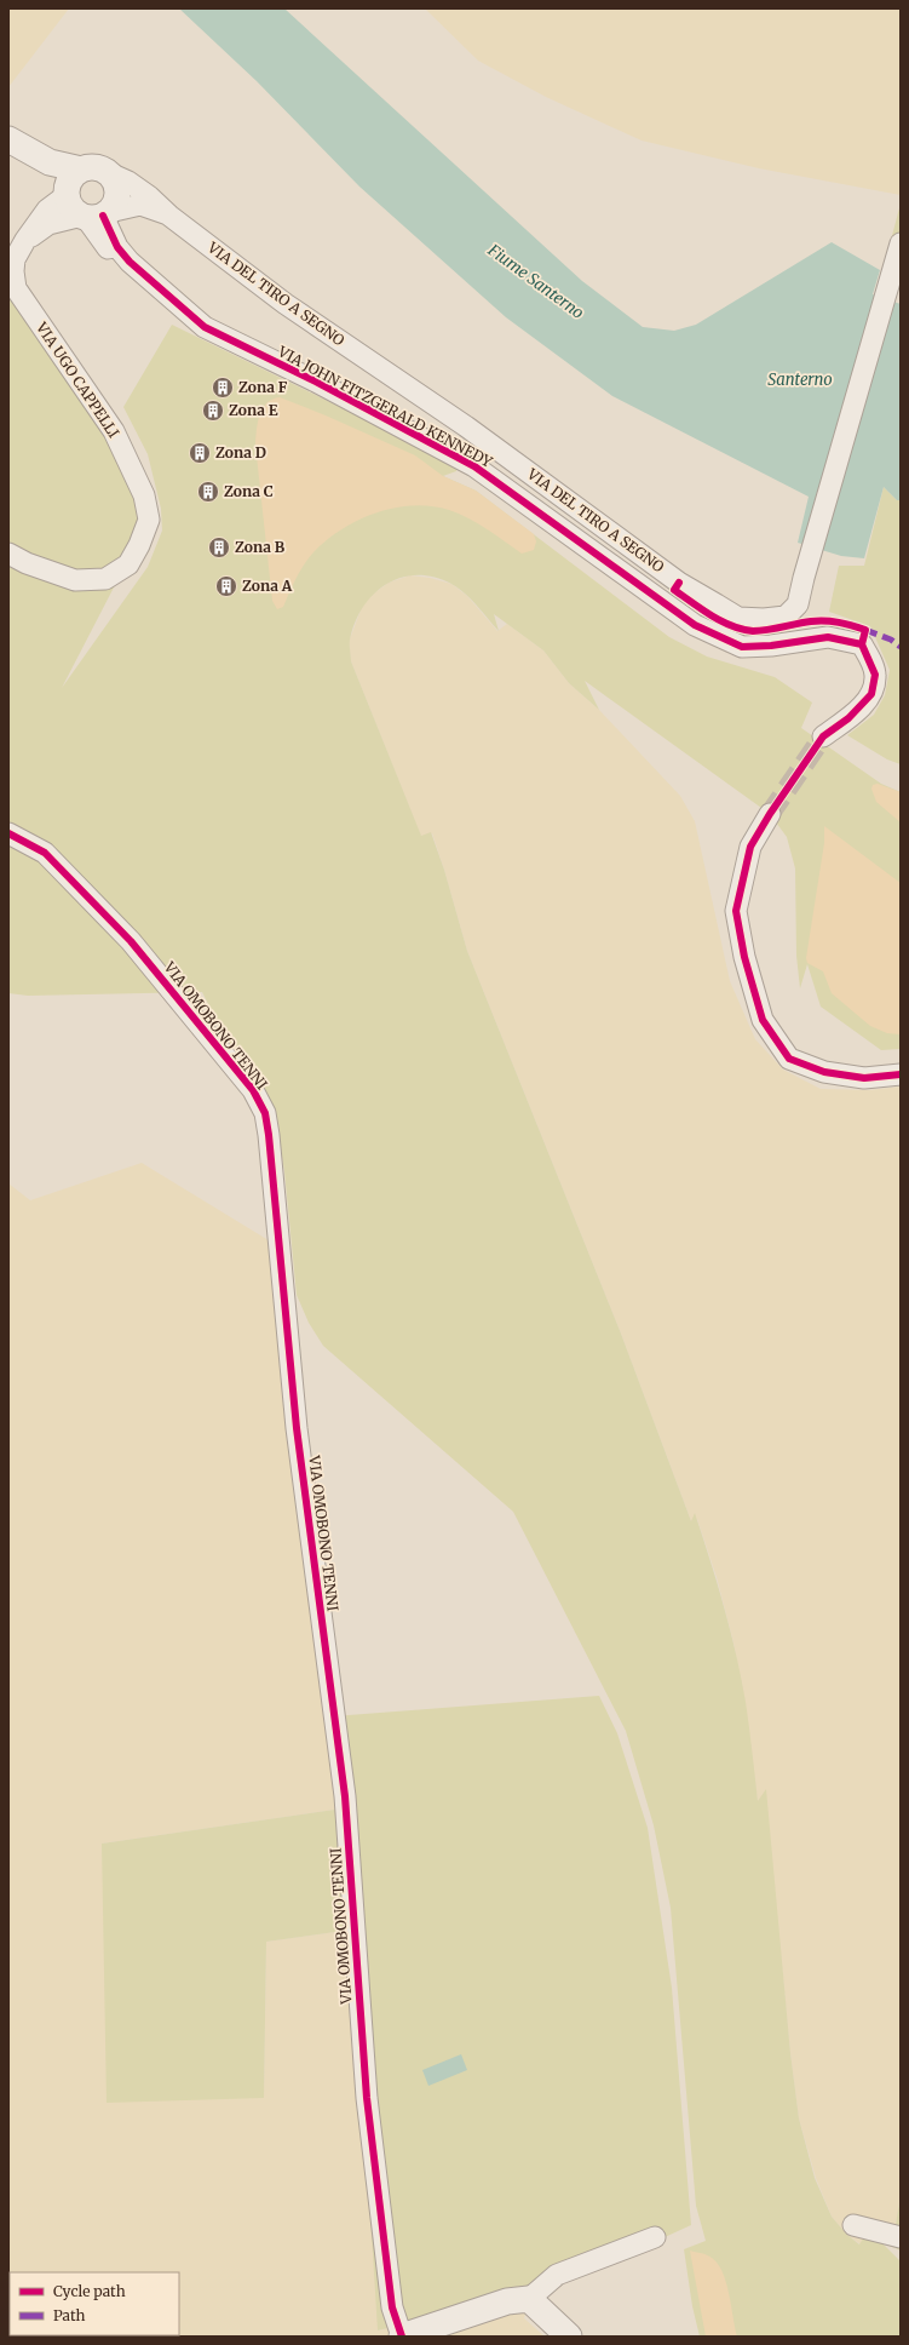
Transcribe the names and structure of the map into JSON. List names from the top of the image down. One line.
{"streets":{"street":["VIA DEL TIRO A SEGNO","VIA UGO CAPPELLI","VIA JOHN FITZGERALD KENNEDY","VIA OMOBONO TENNI"]},"crossings":[["VIA DEL TIRO A SEGNO","VIA UGO CAPPELLI"],["VIA DEL TIRO A SEGNO","VIA JOHN FITZGERALD KENNEDY"],["VIA UGO CAPPELLI","VIA JOHN FITZGERALD KENNEDY"]],"water":["Fiume Santerno","Santerno"],"places":{"building":["Zona F","Zona E","Zona D","Zona C","Zona B","Zona A"]},"legend":["Cycle path","Path"]}
